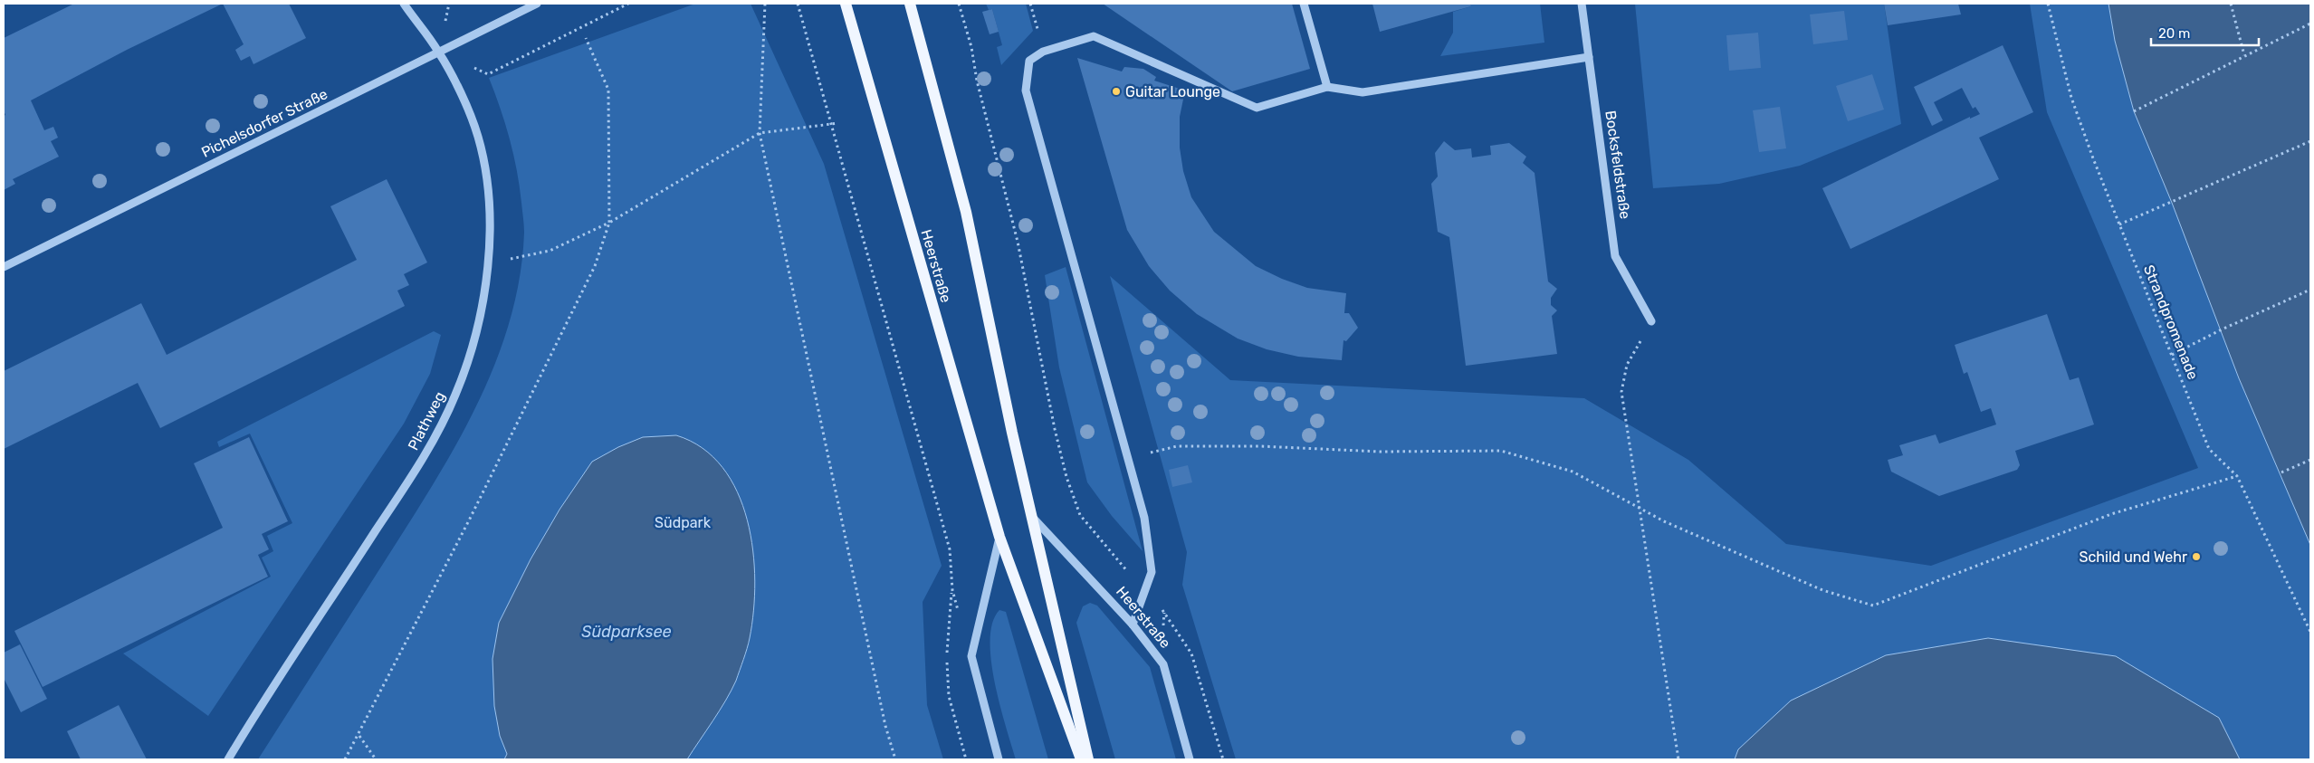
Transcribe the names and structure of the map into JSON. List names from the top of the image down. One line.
{"streets":{"main road":["Heerstraße"],"street":["Pichelsdorfer Straße","Bocksfeldstraße","Plathweg"],"path":["Strandpromenade"]},"crossings":[["Pichelsdorfer Straße","Plathweg"]],"water":["Südparksee"],"parks":["Südpark"],"places":["Guitar Lounge","Schild und Wehr"],"scale_bar":"20 m"}
